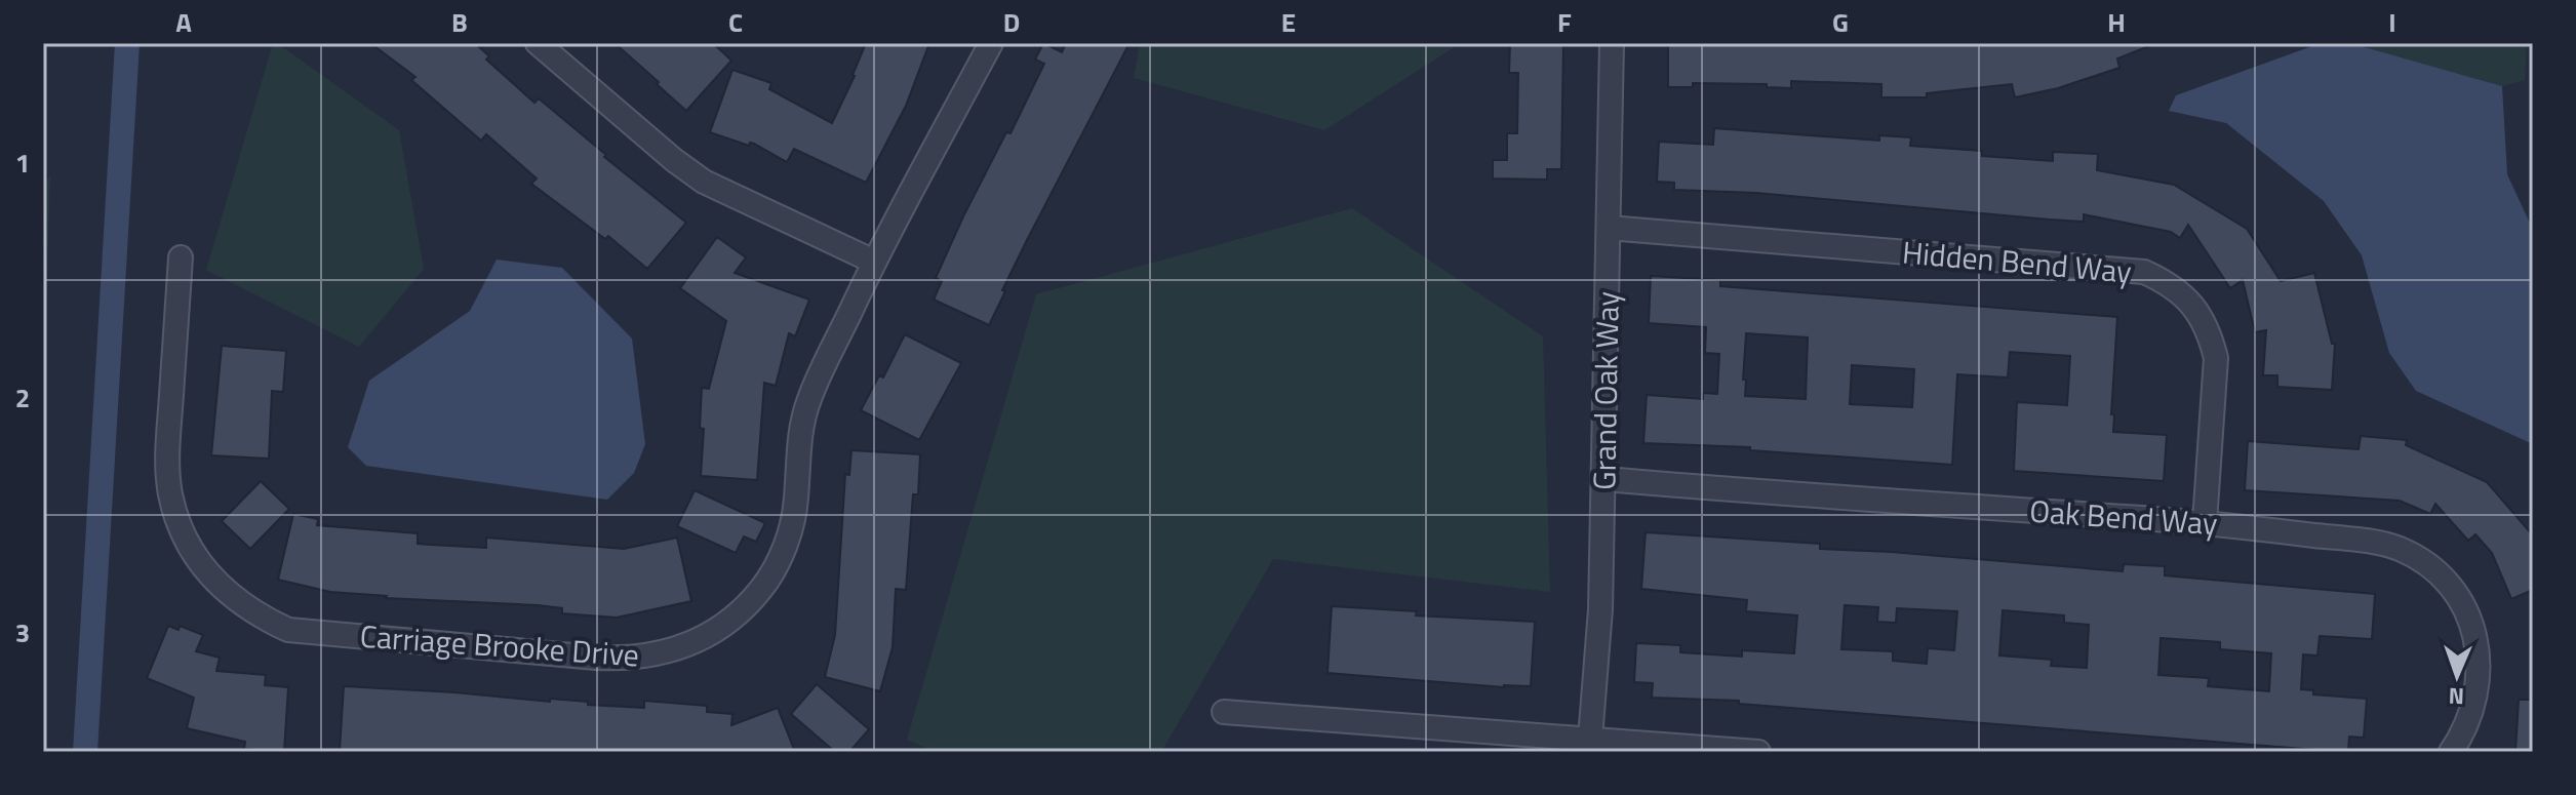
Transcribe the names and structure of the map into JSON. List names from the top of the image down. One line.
{"streets":{"street":["Hidden Bend Way","Grand Oak Way","Oak Bend Way","Carriage Brooke Drive"]},"crossings":[["Hidden Bend Way","Grand Oak Way"],["Hidden Bend Way","Oak Bend Way"],["Grand Oak Way","Oak Bend Way"]],"north":"bottom","grid":{"columns":["A","B","C","D","E","F","G","H","I"],"rows":["1","2","3"]}}
